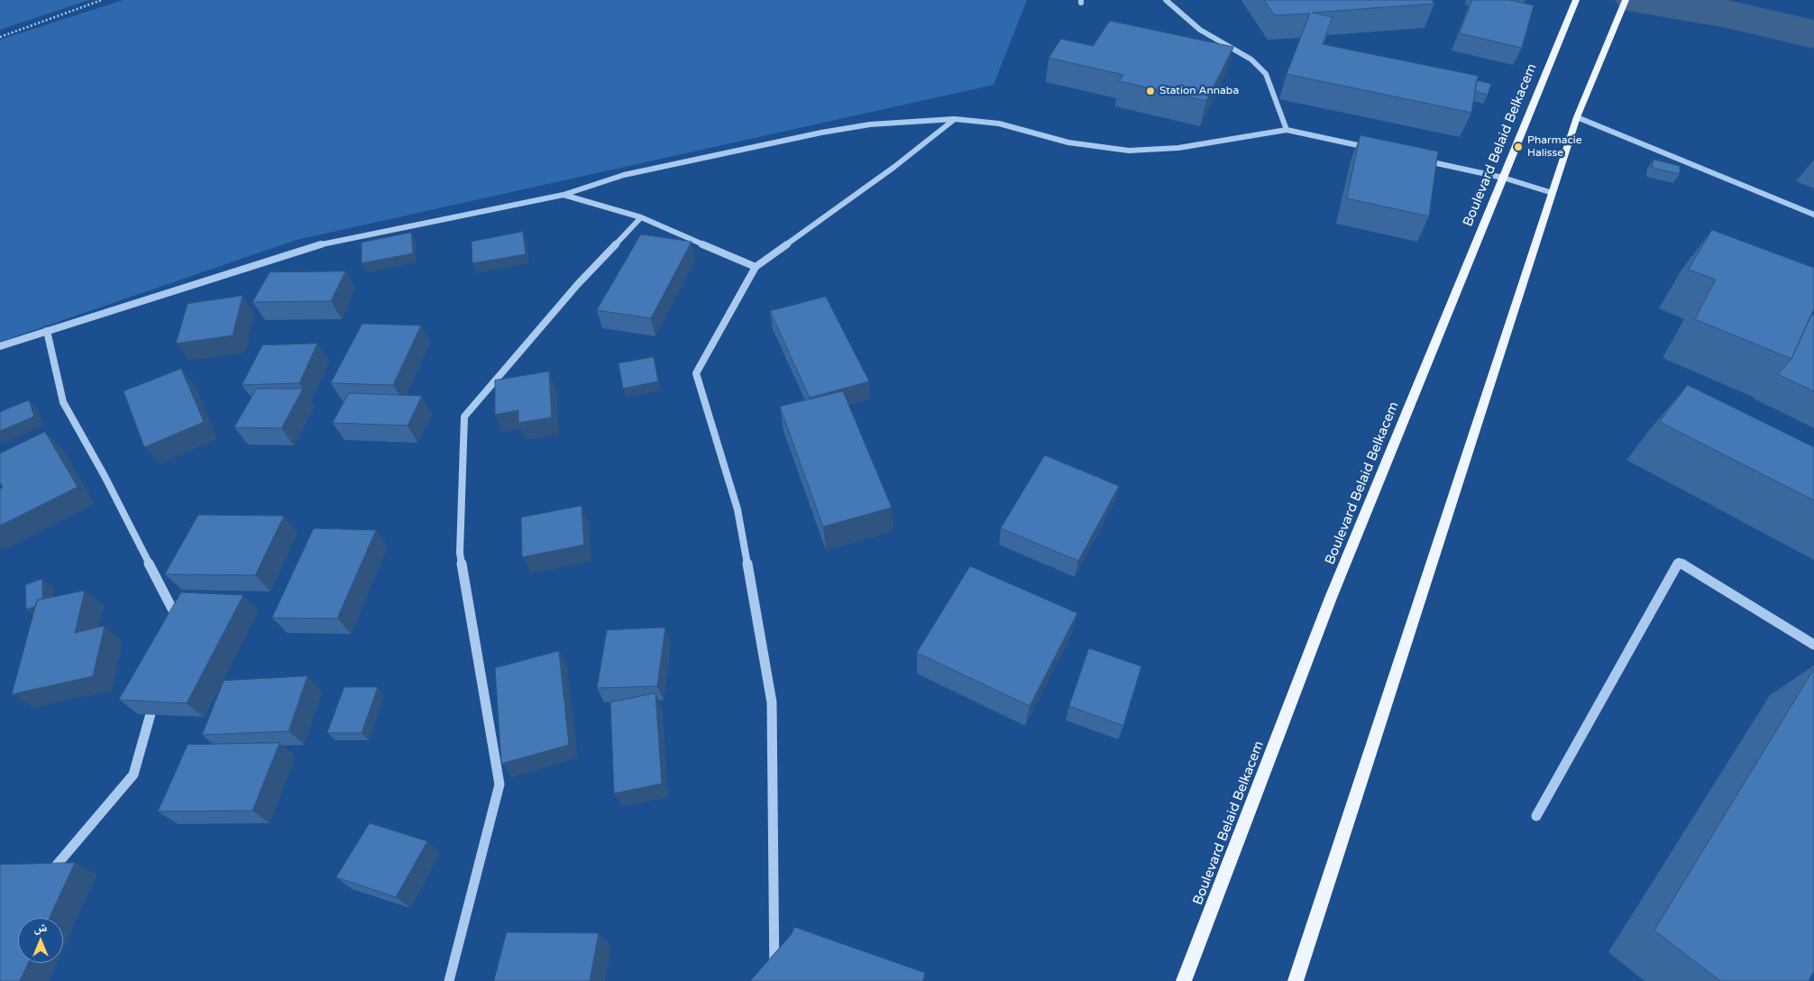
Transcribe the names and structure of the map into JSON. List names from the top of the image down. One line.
{"streets":{"main road":["Boulevard Belaid Belkacem"]},"places":["Station Annaba","Pharmacie Halisse"],"north":"top"}
